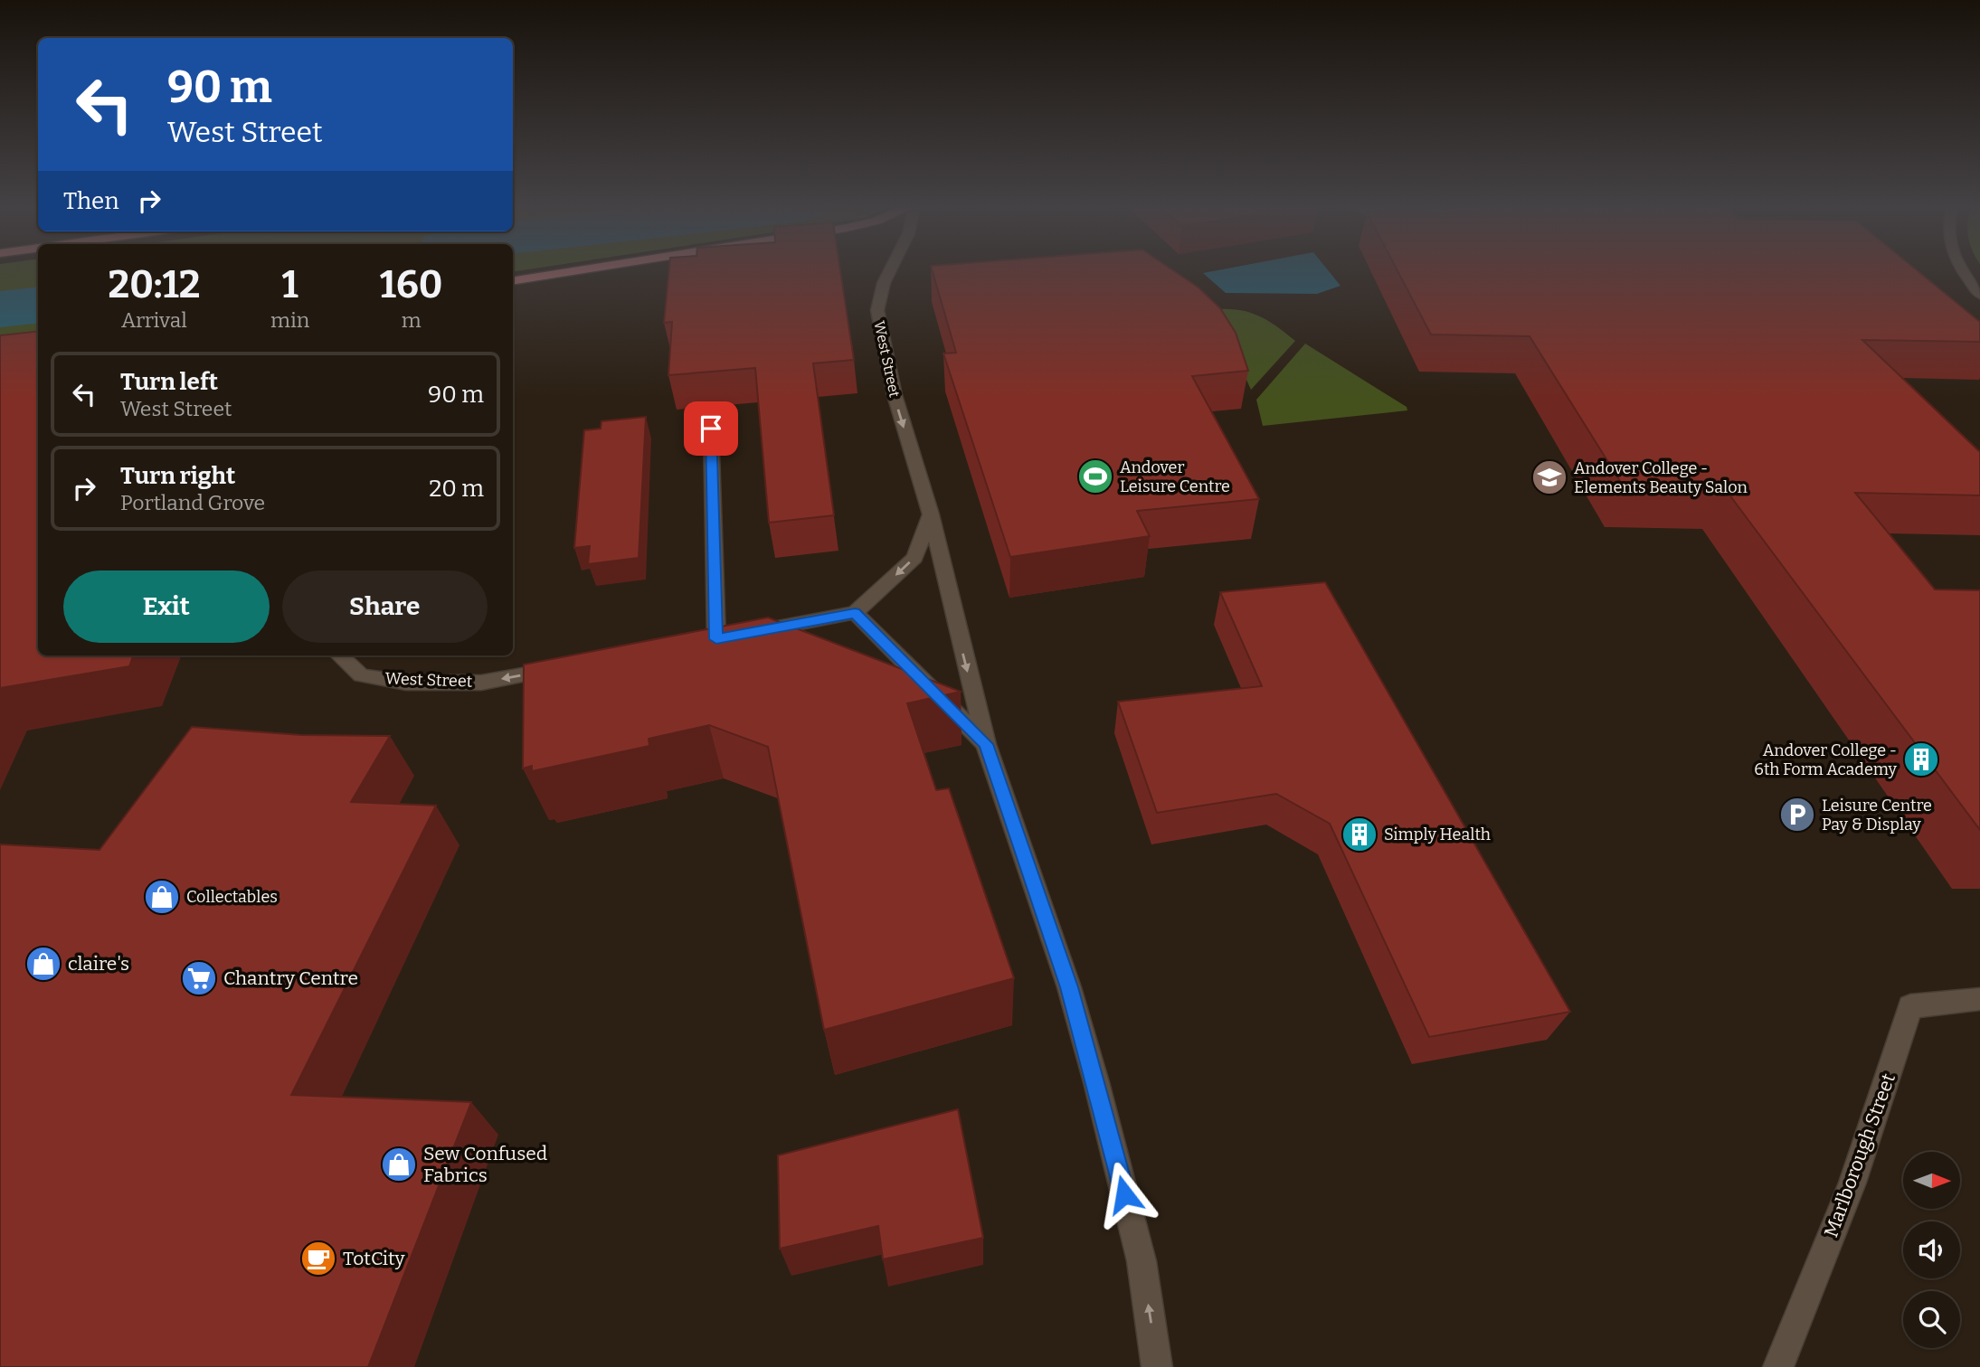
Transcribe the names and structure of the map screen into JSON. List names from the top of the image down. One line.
{"streets":{"street":["West Street","Marlborough Street"]},"places":{"sports":["Andover Leisure Centre"],"school or university":["Andover College - Elements Beauty Salon"],"building":["Andover College - 6th Form Academy","Simply Health"],"parking":["Leisure Centre Pay & Display"],"shop":["Collectables","claire's","Sew Confused Fabrics"],"supermarket":["Chantry Centre"],"cafe":["TotCity"]},"north":"right","page":{"turn":["90 m","West Street"],"then":"Then","eta":["20:12","Arrival","1","min","160","m"],"list":[{"name":"Turn left","note":"West Street","value":"90 m"},{"name":"Turn right","note":"Portland Grove","value":"20 m"}],"buttons":["Exit","Share"]}}
